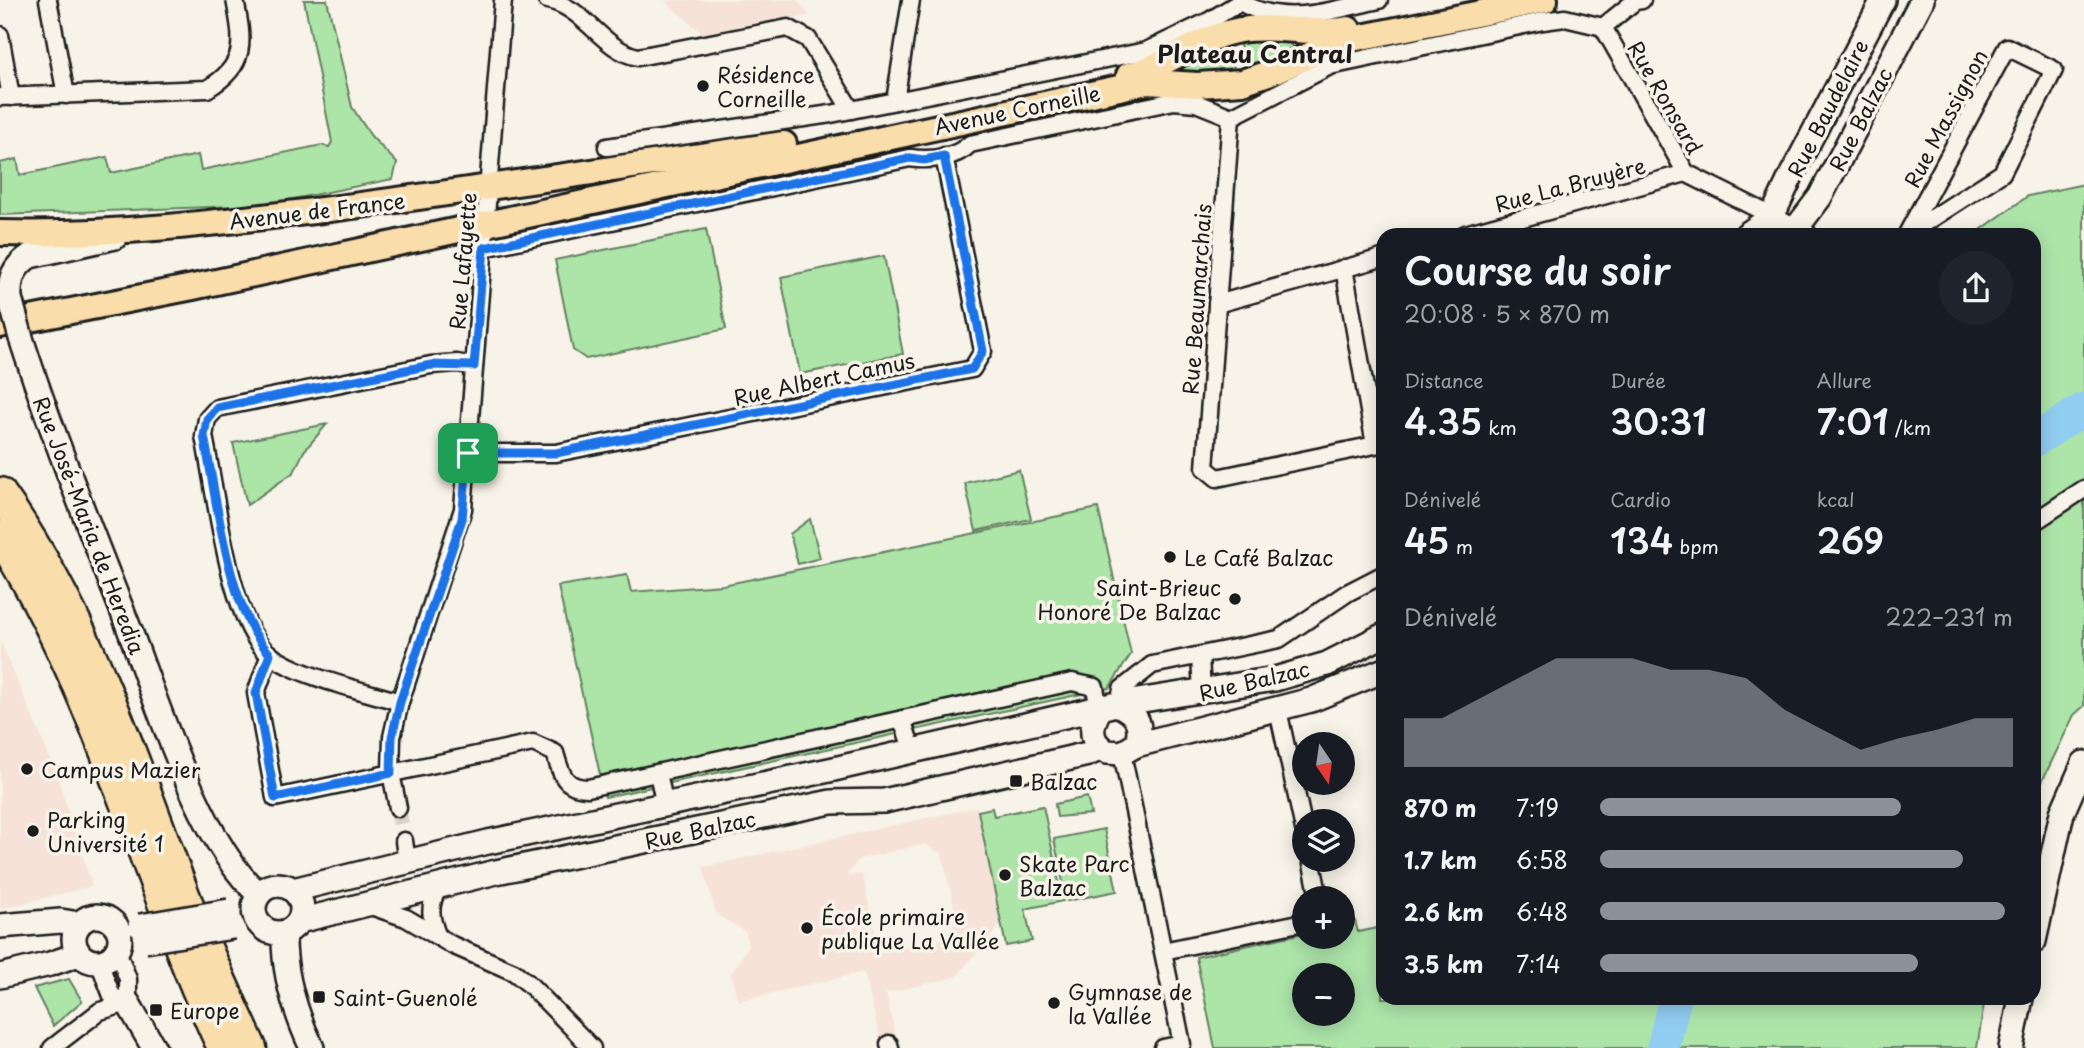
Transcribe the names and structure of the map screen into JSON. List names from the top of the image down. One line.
{"streets":{"main road":["Avenue Corneille","Avenue de France"],"street":["Rue Ronsard","Rue Baudelaire","Rue Massignon","Rue Balzac","Rue La Bruyère","Rue Lafayette","Rue Beaumarchais","Rue Albert Camus","Rue José-Maria de Heredia"]},"crossings":[["Rue Ronsard","Rue Baudelaire"],["Rue Ronsard","Rue La Bruyère"],["Avenue Corneille","Avenue de France"],["Avenue Corneille","Rue Lafayette"],["Rue Balzac","Rue José-Maria de Heredia"],["Avenue de France","Rue Lafayette"],["Avenue de France","Rue José-Maria de Heredia"],["Rue Lafayette","Rue Albert Camus"]],"districts":["Plateau Central"],"places":{"other":["Résidence Corneille","Le Café Balzac","Saint-Brieuc Honoré De Balzac","Campus Mazier","Parking Université 1","Skate Parc Balzac","École primaire publique La Vallée","Gymnase de la Vallée"],"transit":["Balzac","Saint-Guenolé","Europe"]},"north":"bottom","page":{"heading":["Course du soir","20:08 · 5 × 870 m"],"stats":[["Distance","4.35 km"],["Durée","30:31"],["Allure","7:01 /km"],["Dénivelé","45 m"],["Cardio","134 bpm"],["kcal","269"]],"chart":["Dénivelé","222–231 m"],"map_buttons":["+","−"],"list":[{"name":"870 m","note":"7:19"},{"name":"1.7 km","note":"6:58"},{"name":"2.6 km","note":"6:48"},{"name":"3.5 km","note":"7:14"}]}}
